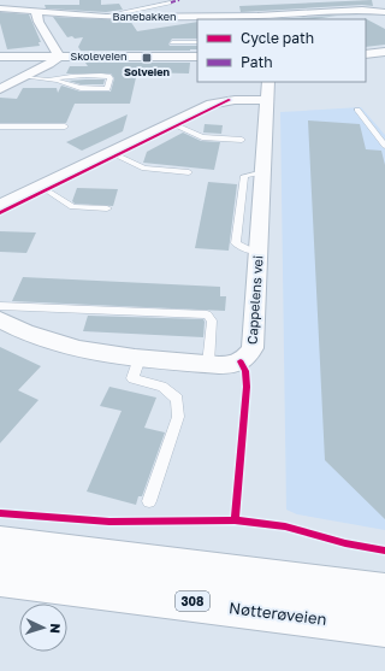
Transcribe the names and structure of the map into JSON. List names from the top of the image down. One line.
{"streets":{"main road":["308","Nøtterøveien"],"street":["Banebakken","Skoleveien","Cappelens vei"]},"places":{"transit":["Solveien"]},"legend":["Cycle path","Path"],"north":"right"}
